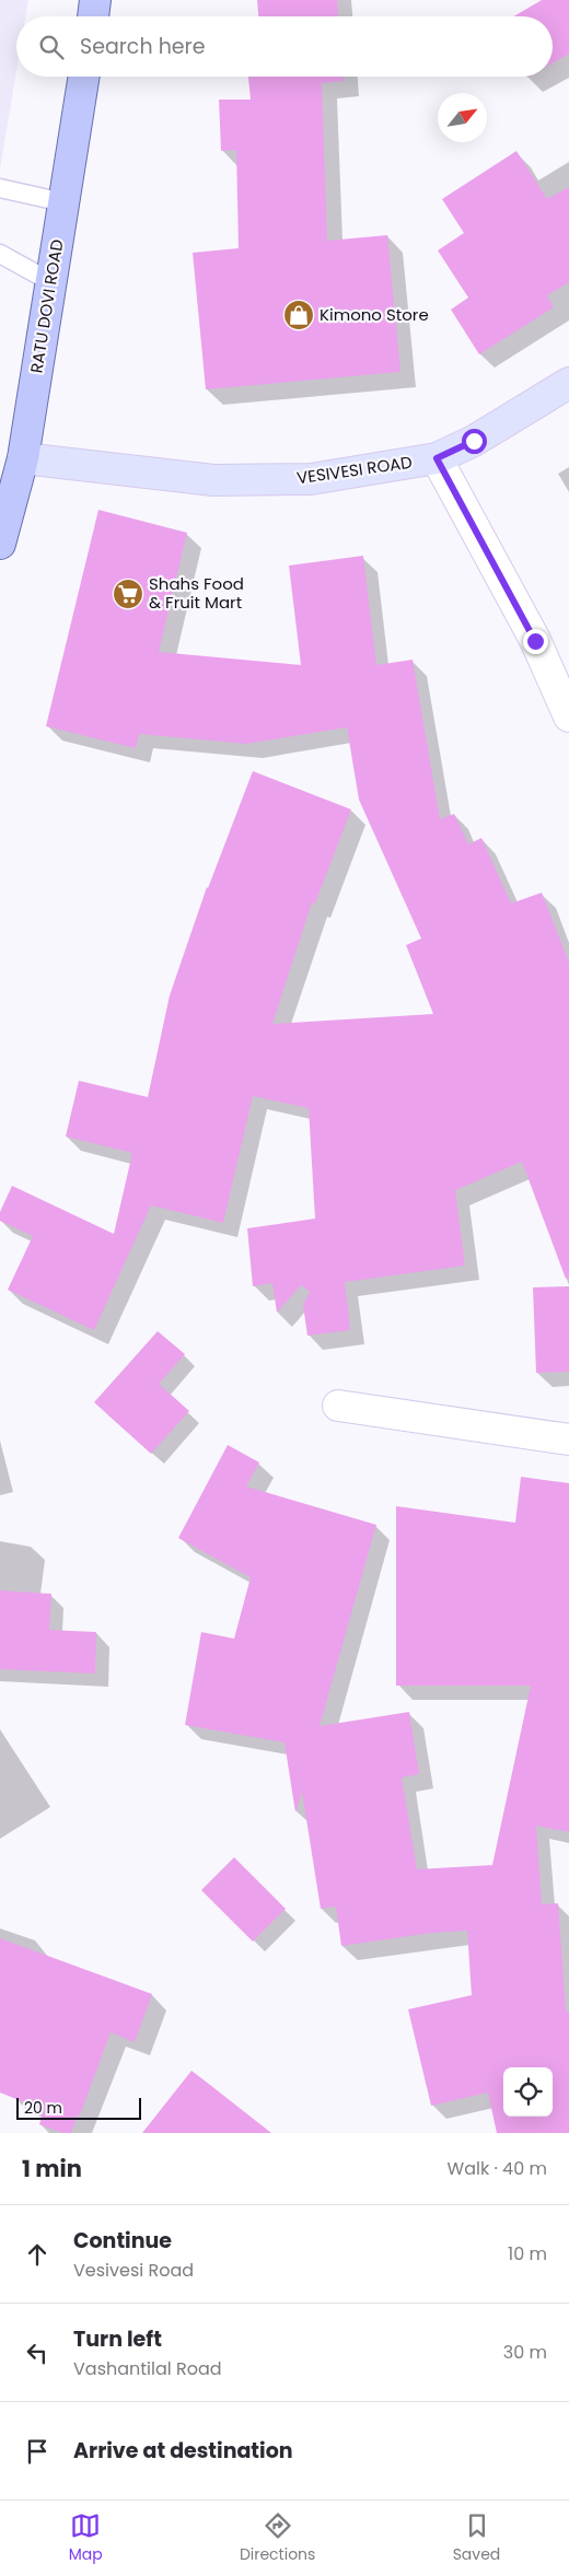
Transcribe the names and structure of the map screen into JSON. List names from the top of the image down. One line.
{"streets":{"main road":["RATU DOVI ROAD"],"street":["VESIVESI ROAD"]},"crossings":[["RATU DOVI ROAD","VESIVESI ROAD"]],"places":{"shop":["Kimono Store"],"supermarket":["Shahs Food & Fruit Mart"]},"scale_bar":"20 m","north":"top right","page":{"search":"Search here","scale":"20 m","heading":["1 min","Walk · 40 m"],"list":[["Continue","Vesivesi Road","10 m"],["Turn left","Vashantilal Road","30 m"],"Arrive at destination"],"nav":["Map","Directions","Saved"]}}
